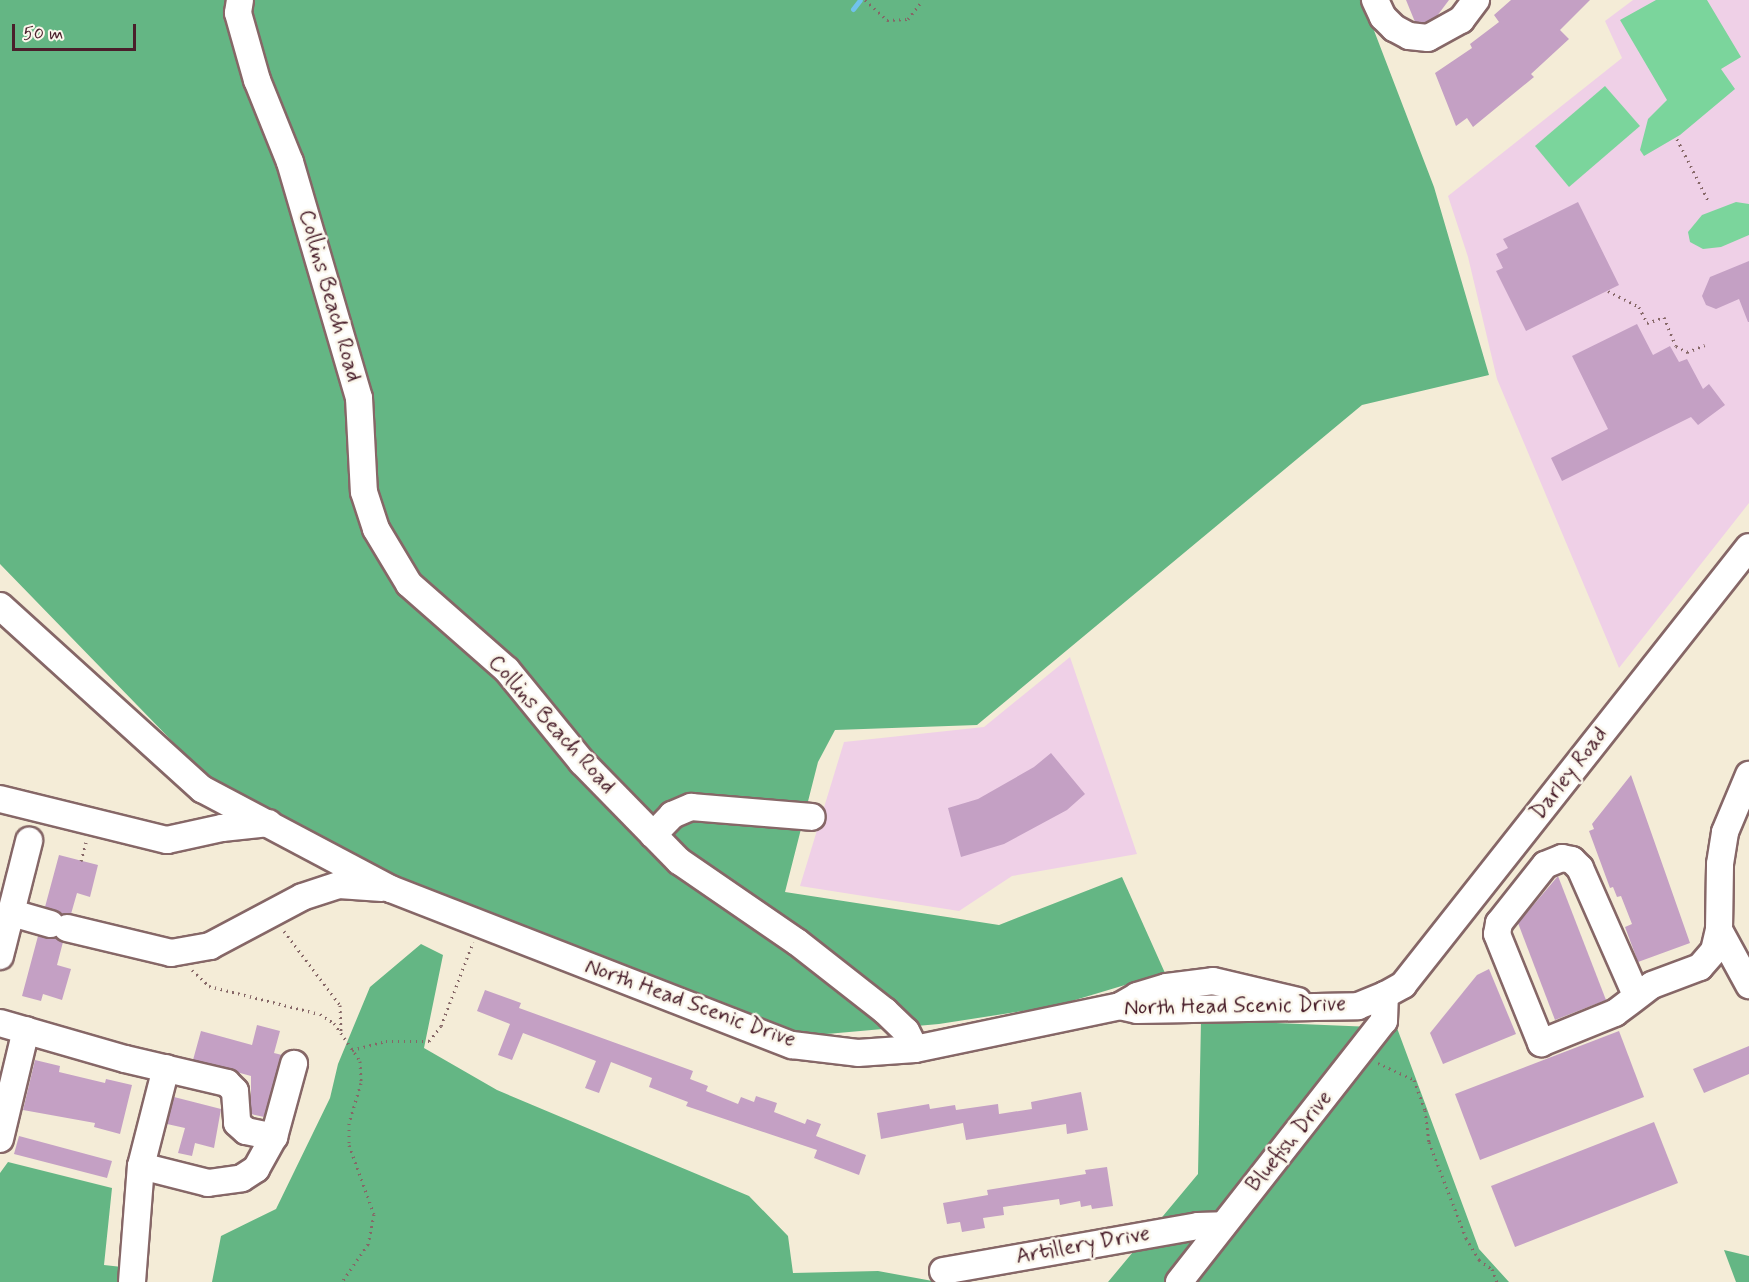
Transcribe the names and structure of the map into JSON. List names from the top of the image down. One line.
{"streets":{"street":["Collins Beach Road","Darley Road","North Head Scenic Drive","Bluefish Drive","Artillery Drive"]},"crossings":[["Collins Beach Road","North Head Scenic Drive"],["Darley Road","North Head Scenic Drive"],["Darley Road","Bluefish Drive"],["North Head Scenic Drive","Bluefish Drive"],["Bluefish Drive","Artillery Drive"]],"scale_bar":"50 m"}
